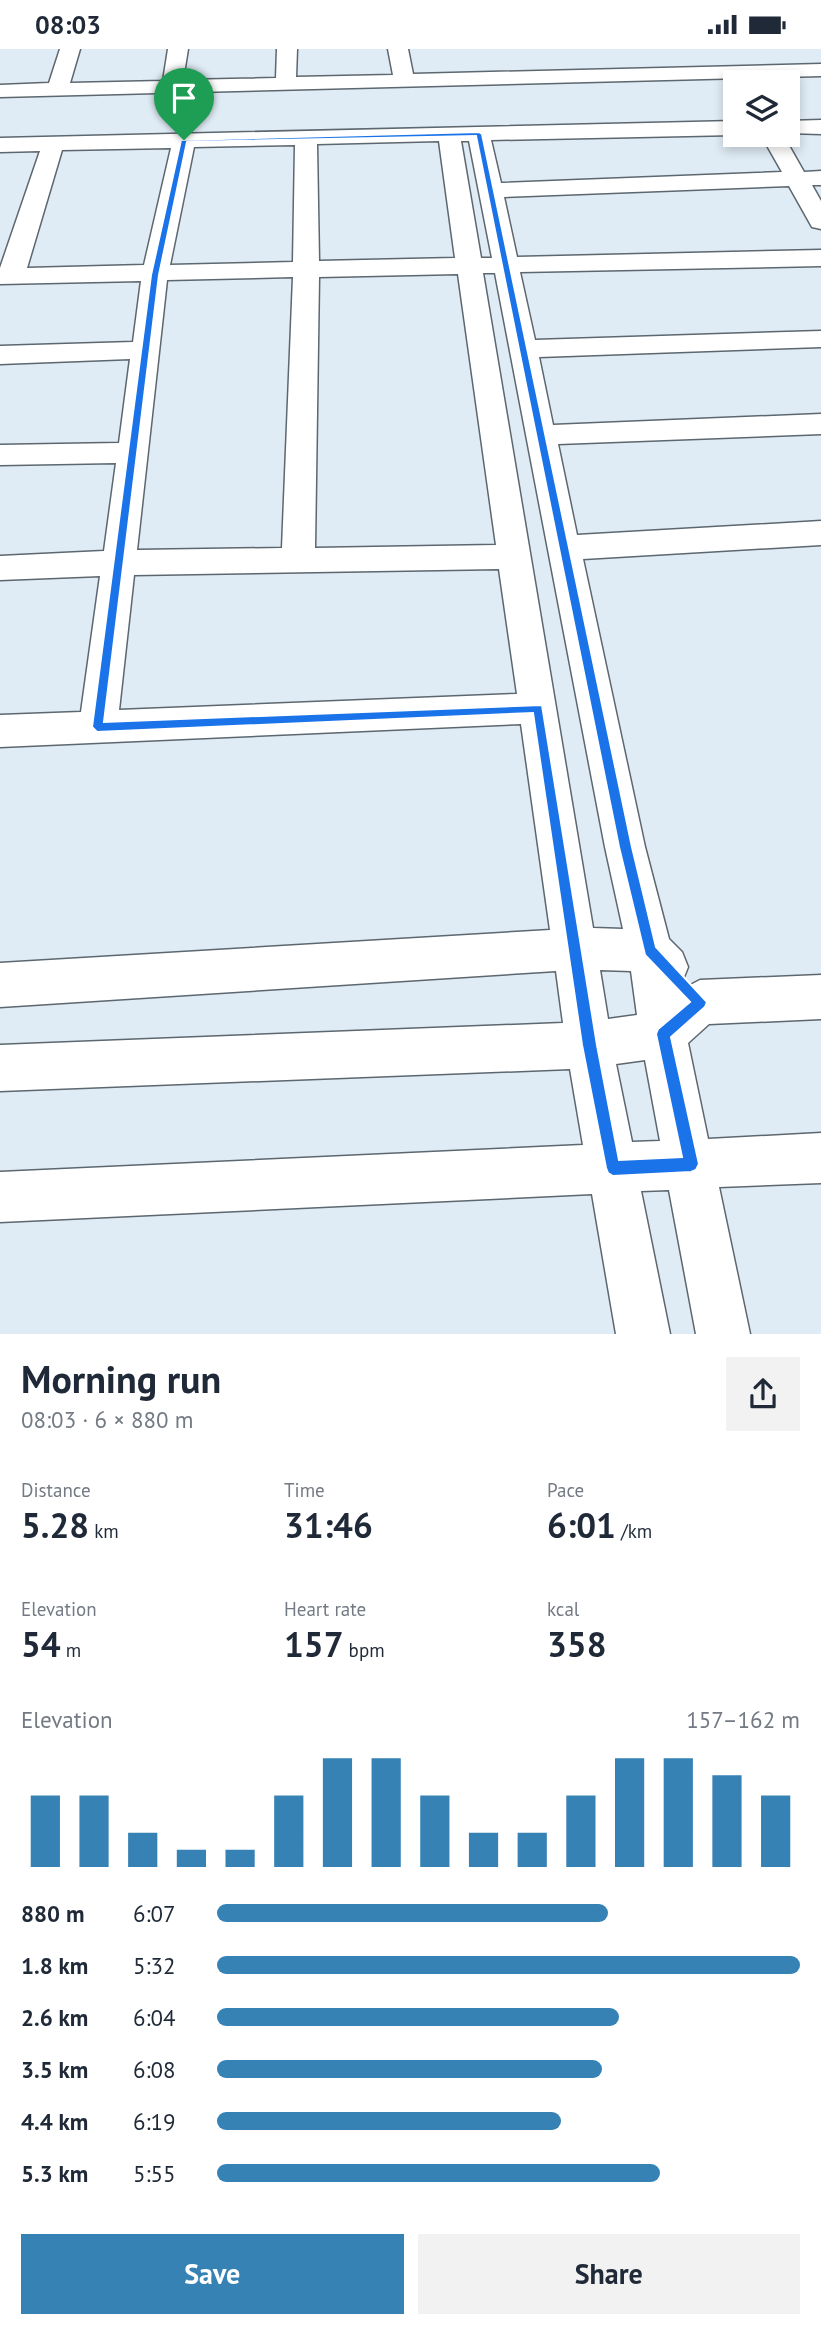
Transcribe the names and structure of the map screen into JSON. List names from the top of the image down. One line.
{"page":{"status":"08:03","heading":["Morning run","08:03 · 6 × 880 m"],"stats":[["Distance","5.28 km"],["Time","31:46"],["Pace","6:01 /km"],["Elevation","54 m"],["Heart rate","157 bpm"],["kcal","358"]],"chart":["Elevation","157–162 m"],"list":[{"name":"880 m","note":"6:07"},{"name":"1.8 km","note":"5:32"},{"name":"2.6 km","note":"6:04"},{"name":"3.5 km","note":"6:08"},{"name":"4.4 km","note":"6:19"},{"name":"5.3 km","note":"5:55"}],"buttons":["Save","Share"]}}
